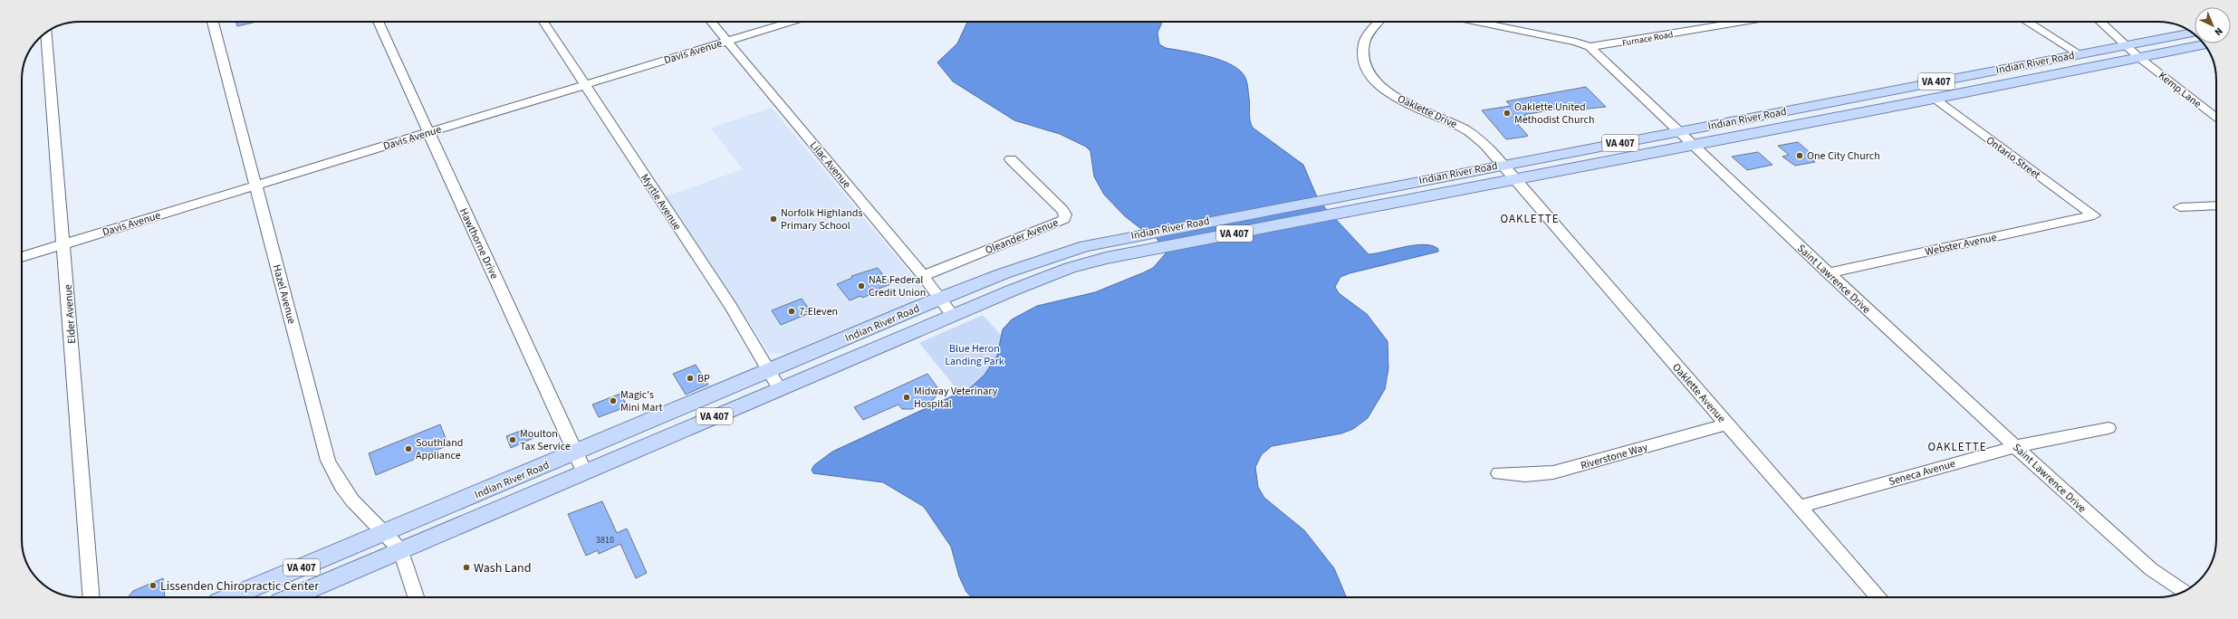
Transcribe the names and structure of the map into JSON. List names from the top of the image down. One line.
{"streets":{"main road":["Indian River Road","VA 407"],"street":["Furnace Road","Davis Avenue","Kemp Lane","Oaklette Drive","Ontario Street","Lilac Avenue","Myrtle Avenue","Oleander Avenue","Hawthorne Drive","Webster Avenue","Saint Lawrence Drive","Hazel Avenue","Elder Avenue","Oaklette Avenue","Riverstone Way","Seneca Avenue"]},"crossings":[["Furnace Road","Saint Lawrence Drive"],["Davis Avenue","Lilac Avenue"],["Davis Avenue","Myrtle Avenue"],["Davis Avenue","Hawthorne Drive"],["Davis Avenue","Hazel Avenue"],["Davis Avenue","Elder Avenue"],["Indian River Road","Kemp Lane"],["Indian River Road","Oaklette Drive"],["Indian River Road","Ontario Street"],["Indian River Road","Lilac Avenue"],["Indian River Road","Myrtle Avenue"],["Indian River Road","Hawthorne Drive"],["Indian River Road","Saint Lawrence Drive"],["Indian River Road","Hazel Avenue"],["Indian River Road","Oaklette Avenue"],["Oaklette Drive","Oaklette Avenue"],["Ontario Street","Webster Avenue"],["Lilac Avenue","Oleander Avenue"],["Webster Avenue","Saint Lawrence Drive"],["Saint Lawrence Drive","Seneca Avenue"],["Oaklette Avenue","Riverstone Way"],["Oaklette Avenue","Seneca Avenue"]],"districts":["OAKLETTE","OAKLETTE"],"parks":["Blue Heron Landing Park"],"places":["Oaklette United Methodist Church","One City Church","Norfolk Highlands Primary School","NAE Federal Credit Union","7-Eleven","BP","Midway Veterinary Hospital","Magic's Mini Mart","Moulton Tax Service","Southland Appliance","Wash Land","Lissenden Chiropractic Center"],"house_numbers":["3810"],"north":"bottom right"}
